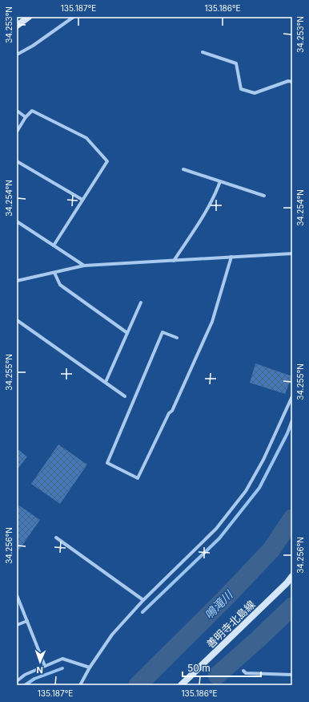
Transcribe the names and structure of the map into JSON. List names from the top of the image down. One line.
{"streets":{"main road":["善明寺北島線"]},"water":["鳴滝川"],"scale_bar":"50 m","north":"bottom","coordinates":["135.187°E","135.186°E","34.253°N","34.254°N","34.255°N","34.256°N"]}
